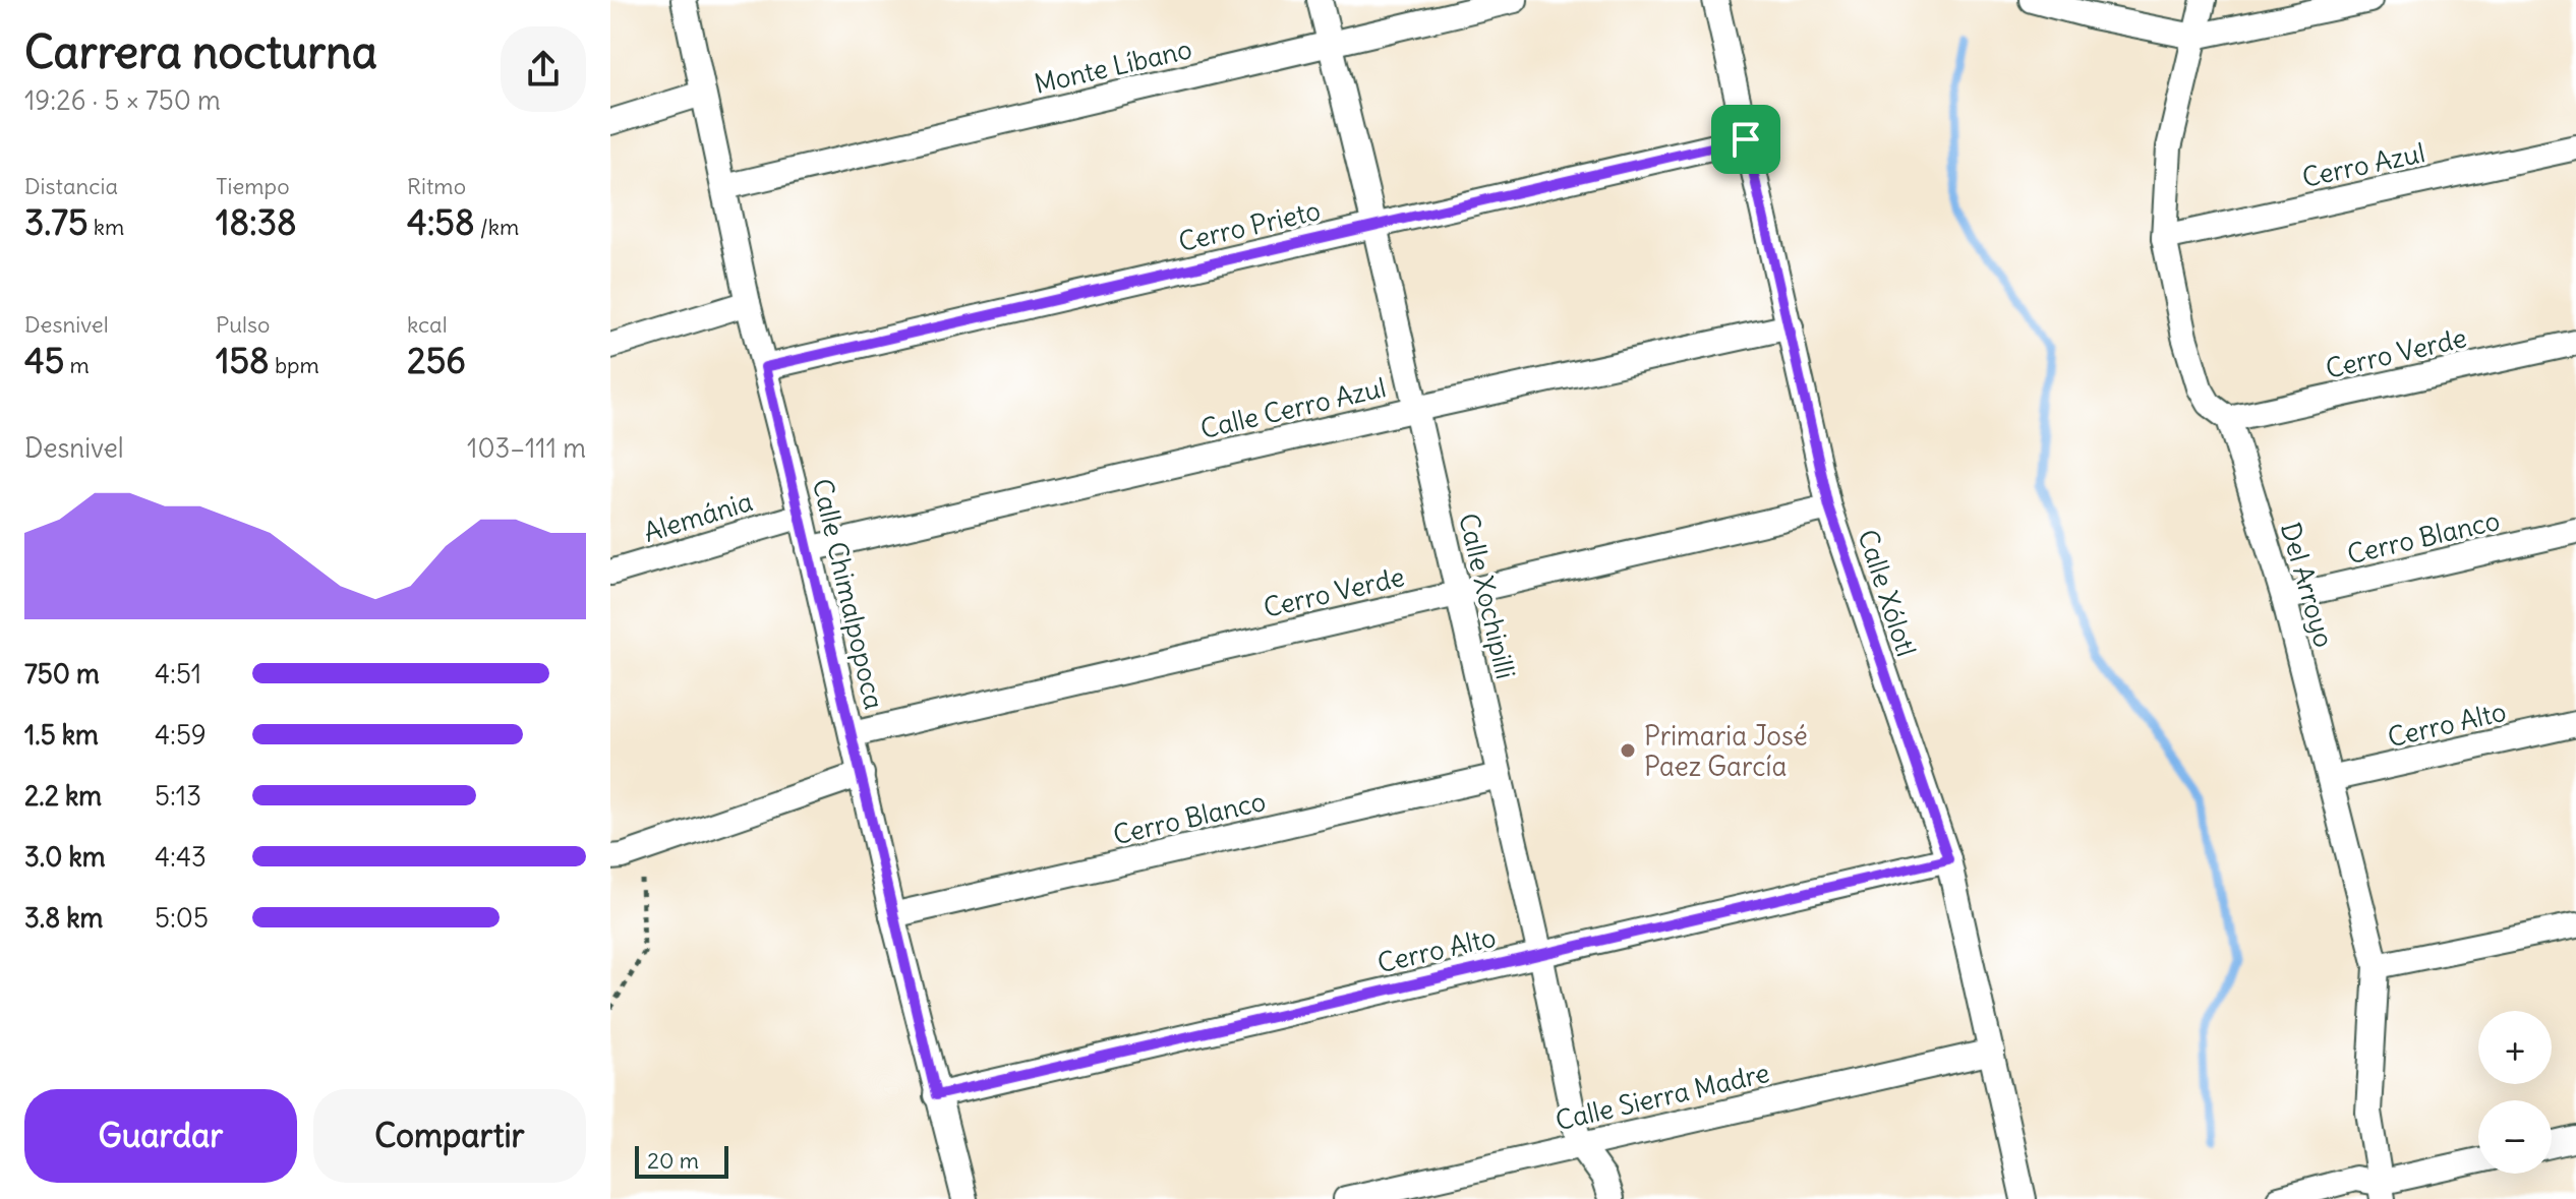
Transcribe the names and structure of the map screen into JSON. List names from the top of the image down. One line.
{"streets":{"street":["Monte Líbano","Cerro Azul","Cerro Prieto","Cerro Verde","Calle Cerro Azul","Alemánia","Cerro Blanco","Del Arroyo","Calle Xólotl","Calle Chimalpopoca","Calle Xochipilli","Cerro Alto","Calle Sierra Madre"]},"crossings":[["Monte Líbano","Calle Chimalpopoca"],["Monte Líbano","Calle Xochipilli"],["Cerro Azul","Del Arroyo"],["Cerro Prieto","Calle Xólotl"],["Cerro Prieto","Calle Chimalpopoca"],["Cerro Prieto","Calle Xochipilli"],["Cerro Verde","Del Arroyo"],["Cerro Verde","Calle Xólotl"],["Cerro Verde","Calle Chimalpopoca"],["Cerro Verde","Calle Xochipilli"],["Calle Cerro Azul","Calle Xólotl"],["Calle Cerro Azul","Calle Chimalpopoca"],["Calle Cerro Azul","Calle Xochipilli"],["Alemánia","Calle Chimalpopoca"],["Cerro Blanco","Del Arroyo"],["Cerro Blanco","Calle Chimalpopoca"],["Cerro Blanco","Calle Xochipilli"],["Del Arroyo","Cerro Alto"],["Calle Xólotl","Cerro Alto"],["Calle Xólotl","Calle Sierra Madre"],["Calle Chimalpopoca","Cerro Alto"],["Calle Xochipilli","Cerro Alto"],["Calle Xochipilli","Calle Sierra Madre"]],"places":["Primaria José Paez García"],"scale_bar":"20 m","page":{"heading":["Carrera nocturna","19:26 · 5 × 750 m"],"stats":[["Distancia","3.75 km"],["Tiempo","18:38"],["Ritmo","4:58 /km"],["Desnivel","45 m"],["Pulso","158 bpm"],["kcal","256"]],"chart":["Desnivel","103–111 m"],"list":[{"name":"750 m","note":"4:51"},{"name":"1.5 km","note":"4:59"},{"name":"2.2 km","note":"5:13"},{"name":"3.0 km","note":"4:43"},{"name":"3.8 km","note":"5:05"}],"map_buttons":["+","−"],"buttons":["Guardar","Compartir"],"scale":"20 m"}}
